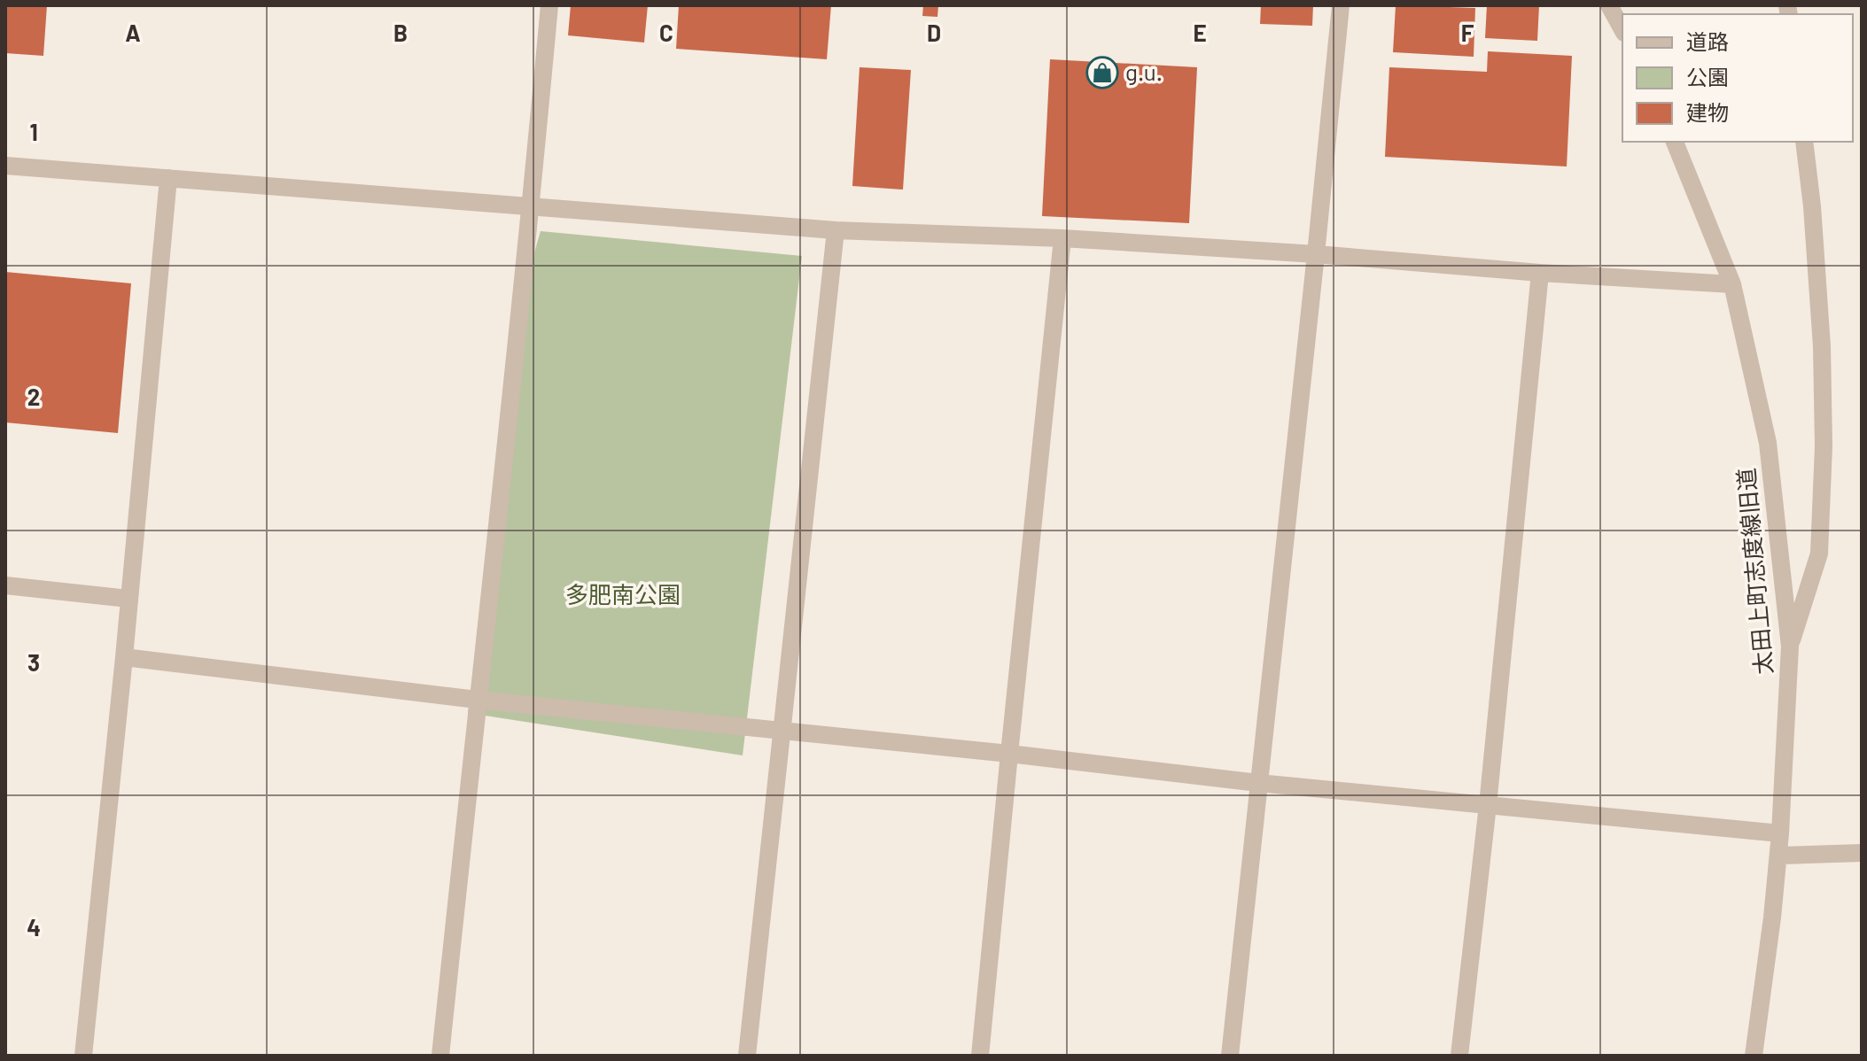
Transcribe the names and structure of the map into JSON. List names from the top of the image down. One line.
{"streets":{"street":["太田上町志度線旧道"]},"parks":["多肥南公園"],"places":{"shop":["g.u."]},"legend":["道路","公園","建物"],"grid":{"columns":["A","B","C","D","E","F"],"rows":["1","2","3","4"]}}
